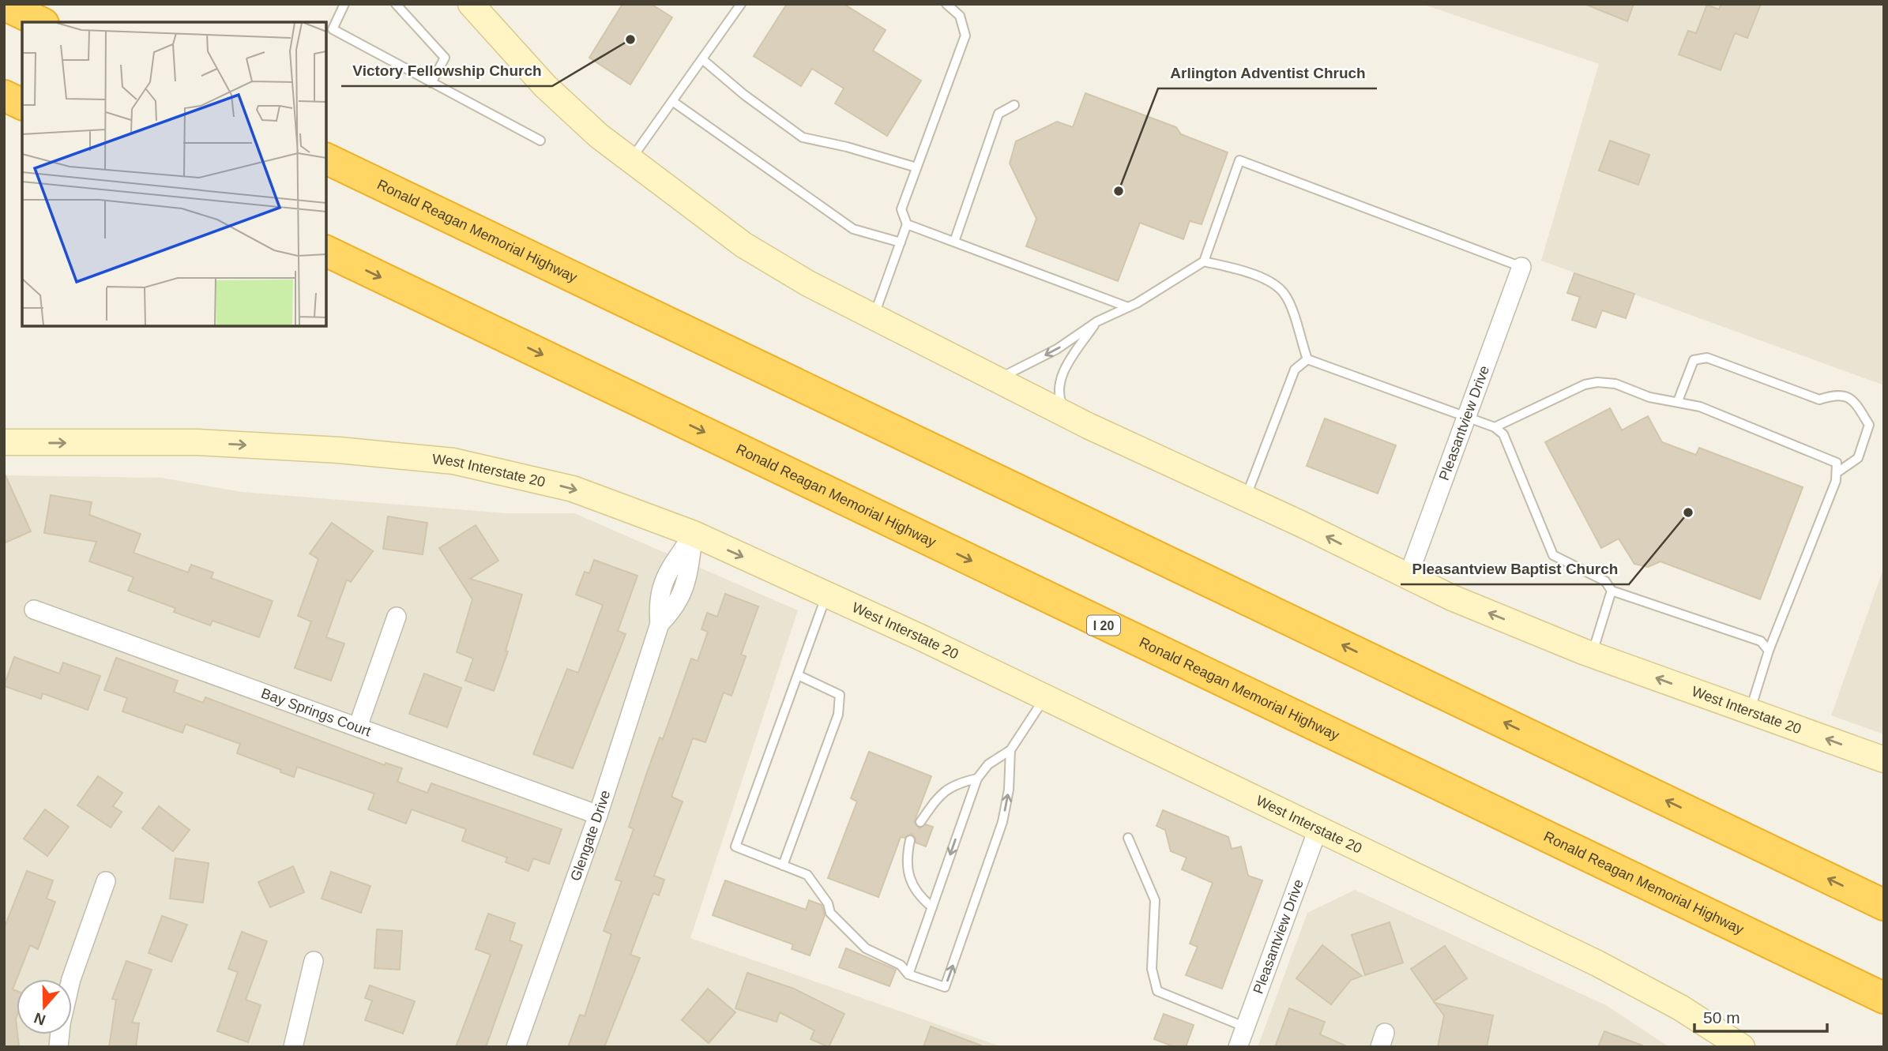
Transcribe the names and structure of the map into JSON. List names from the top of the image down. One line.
{"streets":{"highway":["Ronald Reagan Memorial Highway","I 20"],"main road":["West Interstate 20"],"street":["Pleasantview Drive","Bay Springs Court","Glengate Drive"]},"crossings":[["Pleasantview Drive","West Interstate 20"],["West Interstate 20","Glengate Drive"],["Bay Springs Court","Glengate Drive"]],"places":["Victory Fellowship Church","Arlington Adventist Chruch","Pleasantview Baptist Church"],"scale_bar":"50 m","north":"bottom"}
